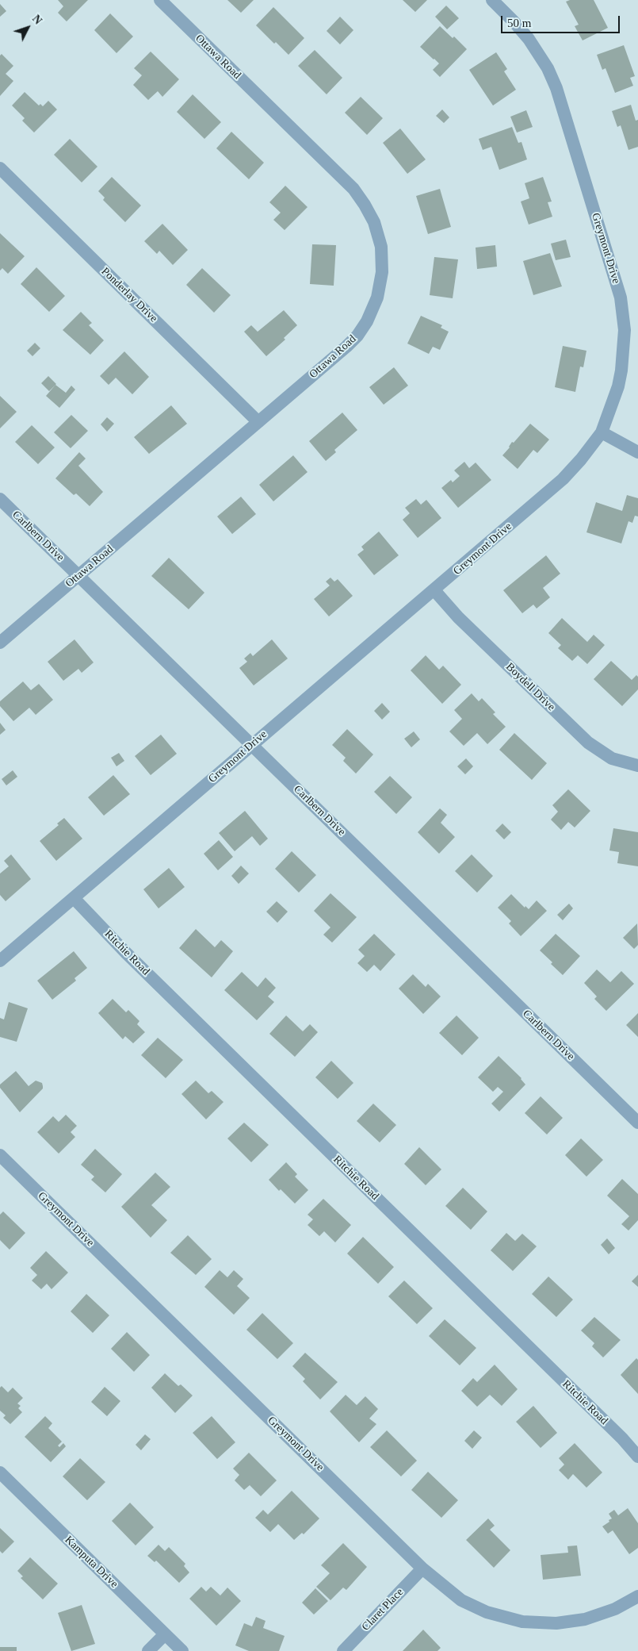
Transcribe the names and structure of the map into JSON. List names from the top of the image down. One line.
{"streets":{"street":["Ottawa Road","Greymont Drive","Ponderlay Drive","Carlbern Drive","Boydell Drive","Ritchie Road","Kamputa Drive","Claret Place"]},"crossings":[["Ottawa Road","Ponderlay Drive"],["Ottawa Road","Carlbern Drive"],["Greymont Drive","Carlbern Drive"],["Greymont Drive","Boydell Drive"],["Greymont Drive","Ritchie Road"],["Greymont Drive","Claret Place"]],"scale_bar":"50 m","north":"top right"}
